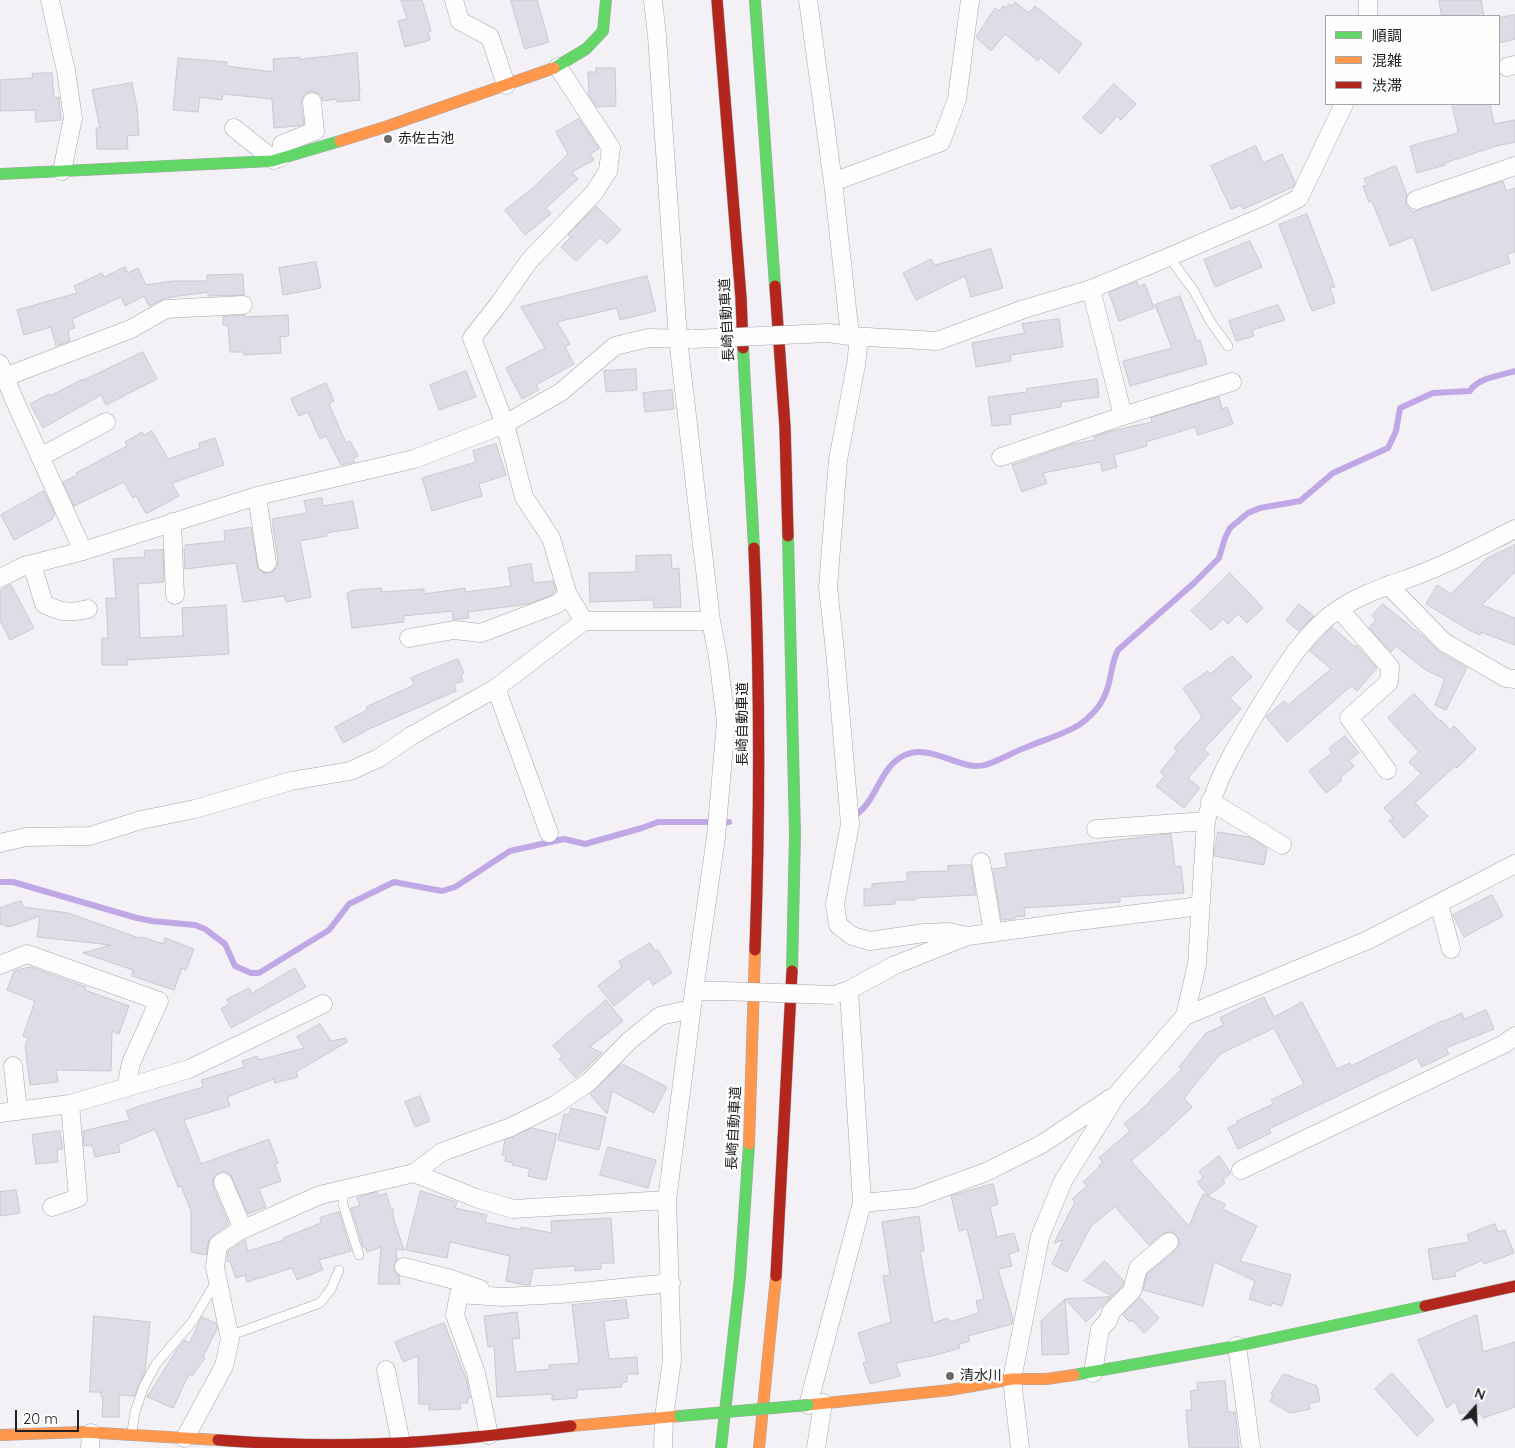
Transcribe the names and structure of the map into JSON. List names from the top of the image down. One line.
{"streets":{"main road":["長崎自動車道"]},"places":["赤佐古池","清水川"],"legend":["順調","混雑","渋滞"],"scale_bar":"20 m","north":"top"}
